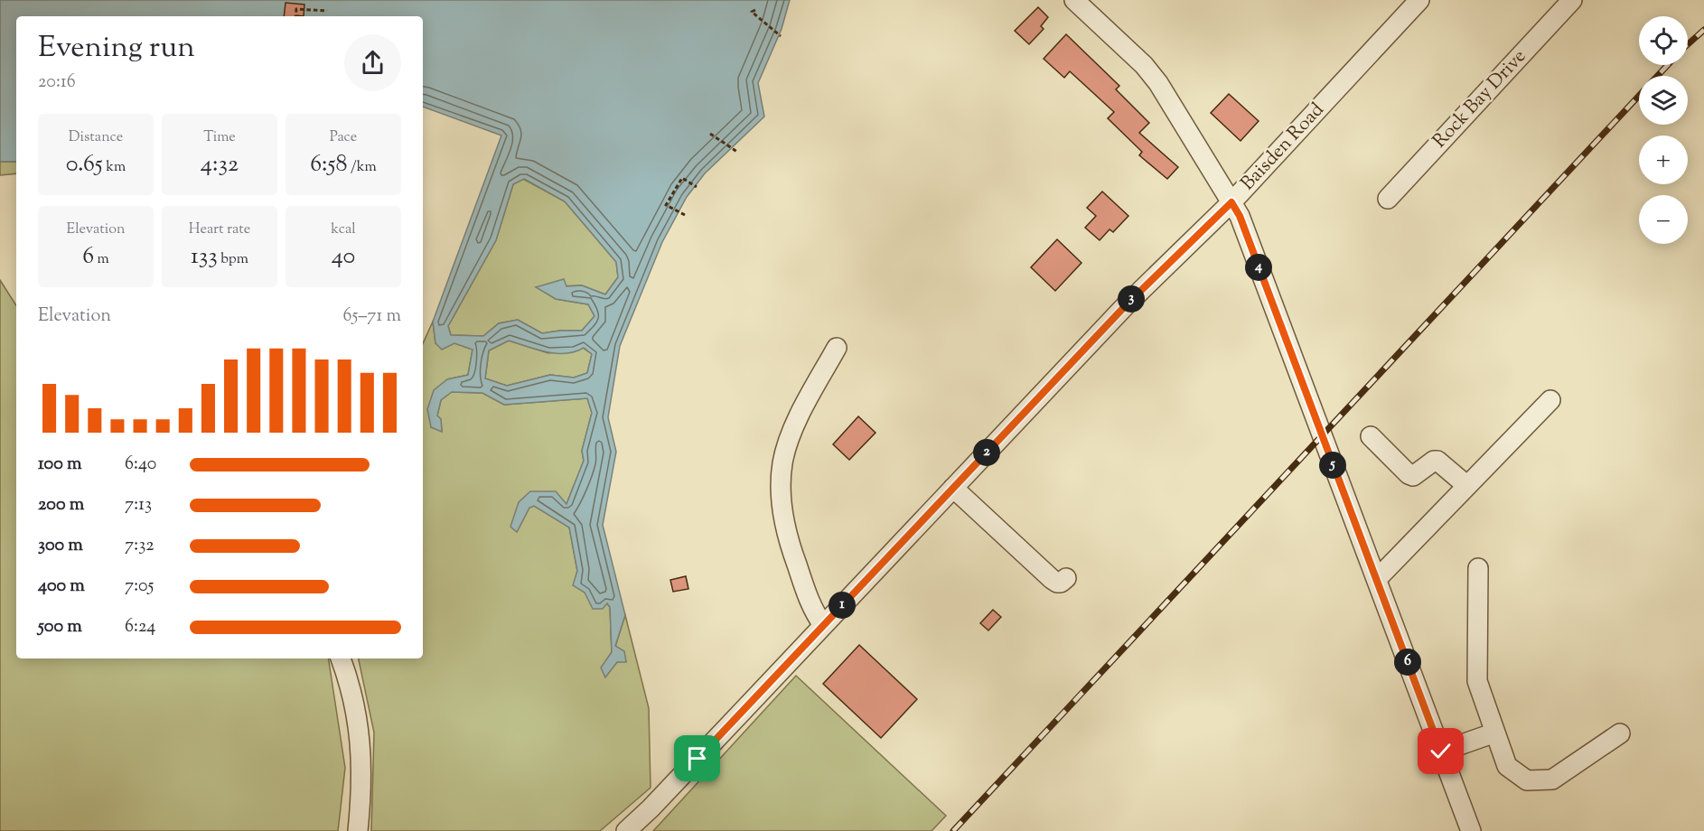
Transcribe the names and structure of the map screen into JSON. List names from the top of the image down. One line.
{"streets":{"street":["Rock Bay Drive","Baisden Road"]},"page":{"map_buttons":["+","−"],"heading":["Evening run","20:16"],"stats":[["Distance","0.65 km"],["Time","4:32"],["Pace","6:58 /km"],["Elevation","6 m"],["Heart rate","133 bpm"],["kcal","40"]],"pins":["4","3","2","5","1","6"],"chart":["Elevation","65–71 m"],"list":[{"name":"100 m","note":"6:40"},{"name":"200 m","note":"7:13"},{"name":"300 m","note":"7:32"},{"name":"400 m","note":"7:05"},{"name":"500 m","note":"6:24"}]}}
